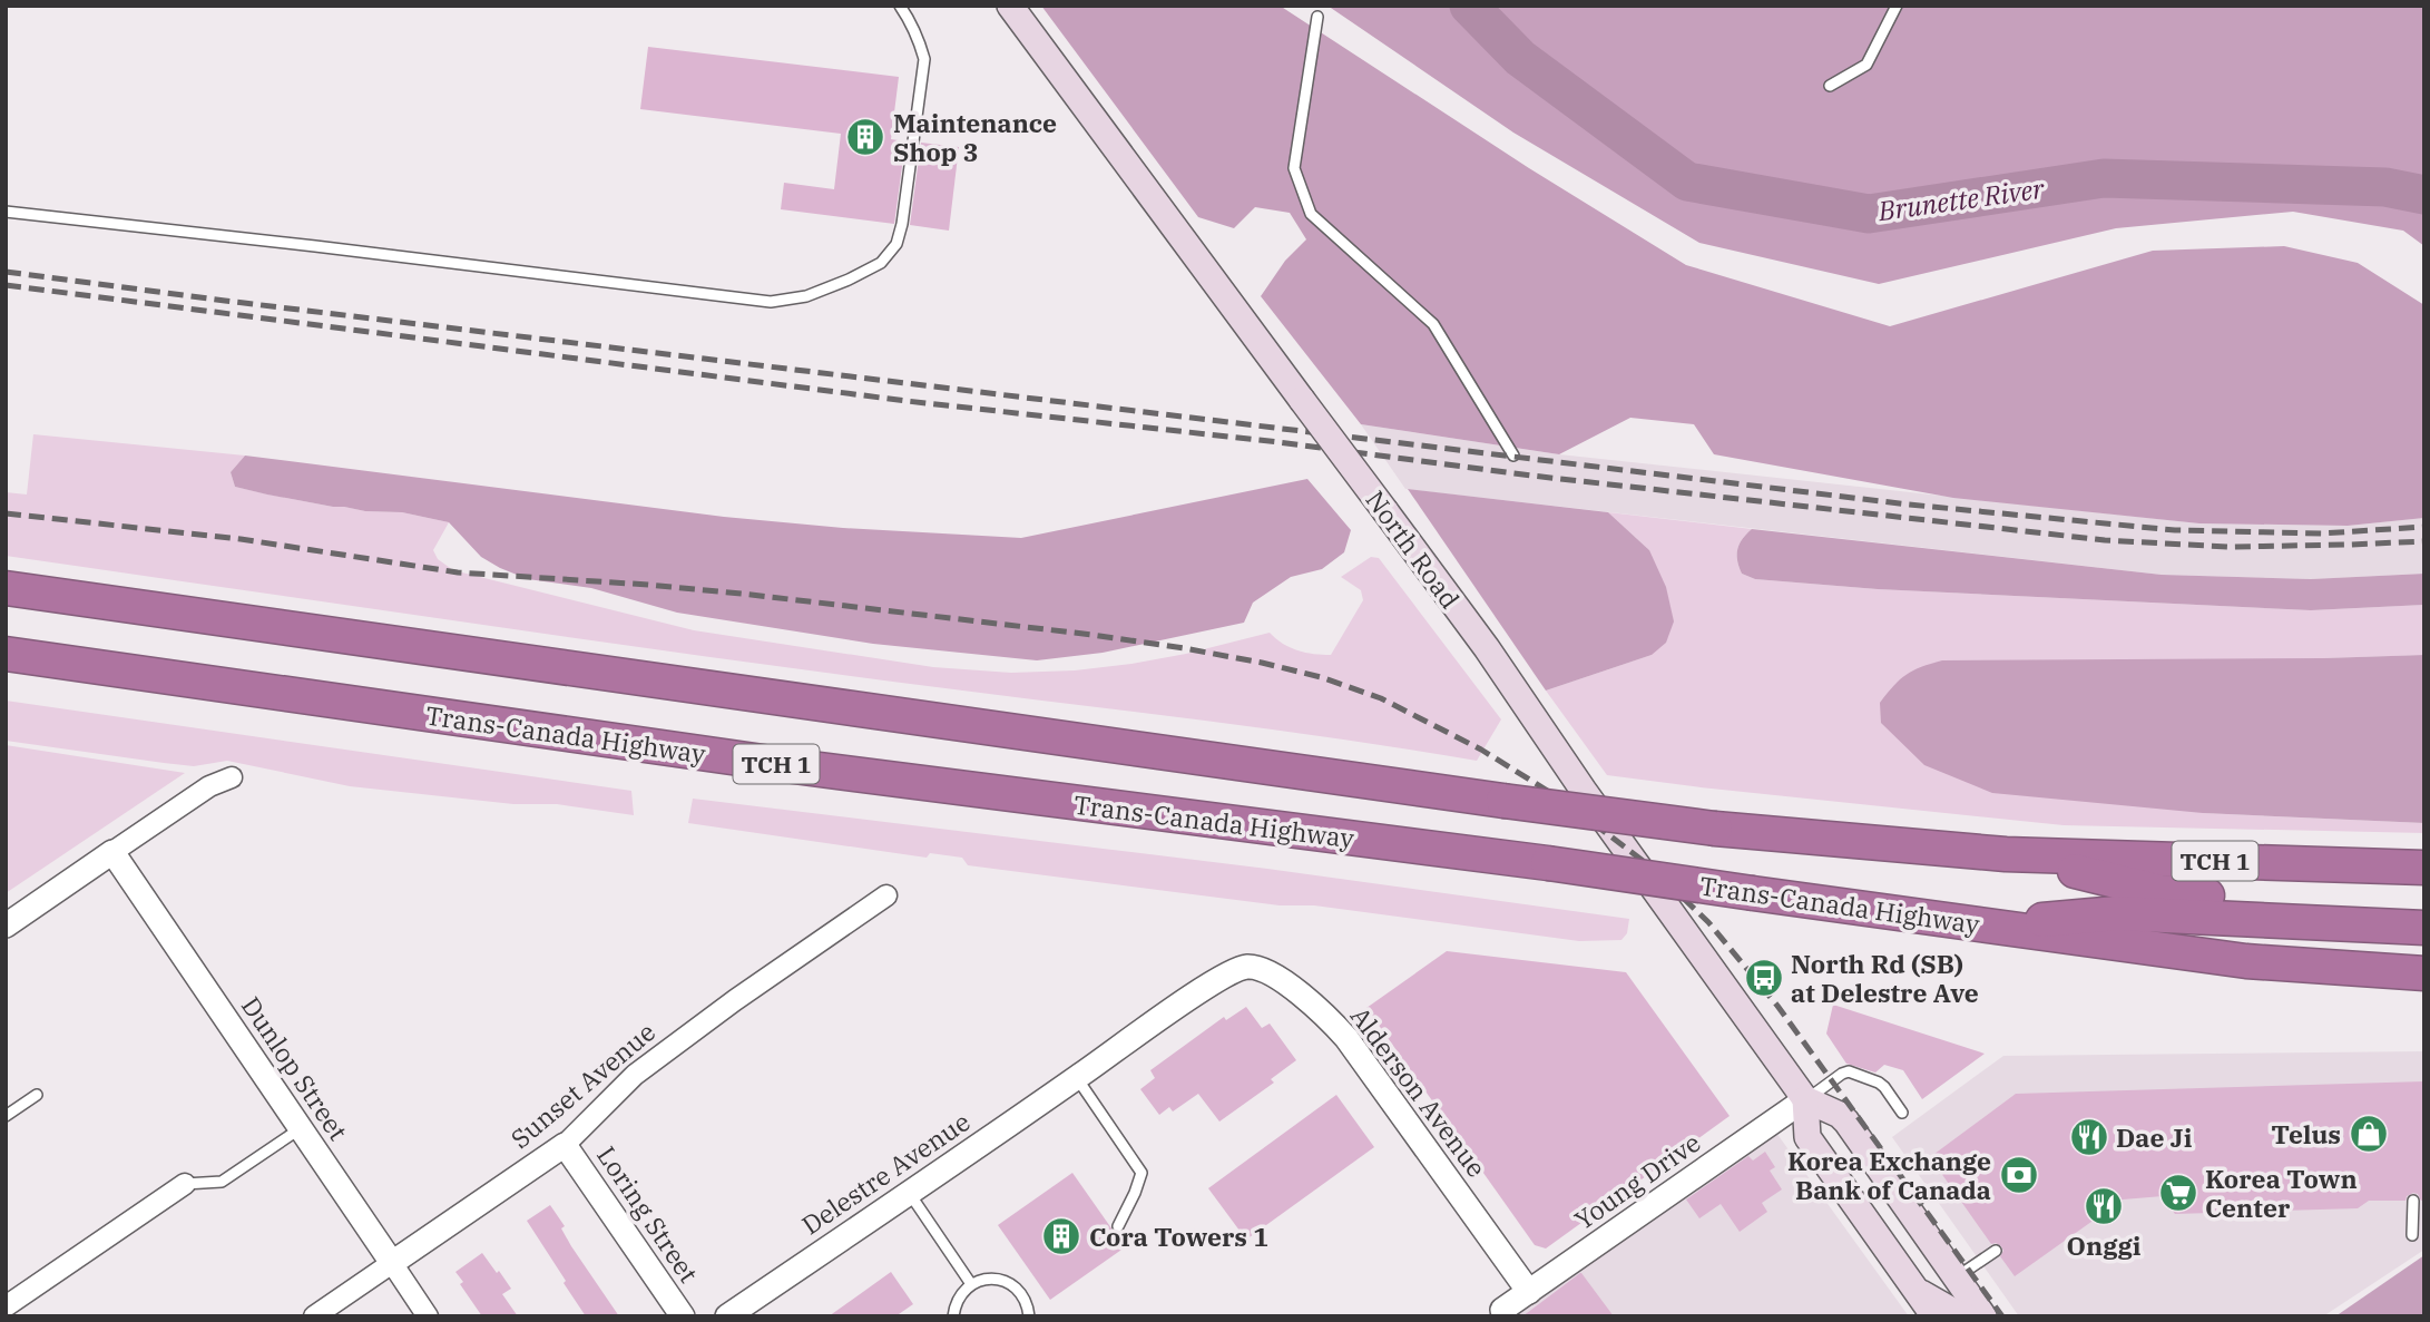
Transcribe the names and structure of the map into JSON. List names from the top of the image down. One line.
{"streets":{"highway":["Trans-Canada Highway","TCH 1"],"main road":["North Road"],"street":["Dunlop Street","Sunset Avenue","Alderson Avenue","Delestre Avenue","Young Drive","Loring Street"]},"crossings":[["North Road","Young Drive"],["Dunlop Street","Sunset Avenue"],["Sunset Avenue","Loring Street"],["Alderson Avenue","Delestre Avenue"],["Alderson Avenue","Young Drive"]],"water":["Brunette River"],"places":{"building":["Maintenance Shop 3","Cora Towers 1"],"bus stop":["North Rd (SB) at Delestre Ave"],"shop":["Telus"],"restaurant":["Dae Ji","Onggi"],"bank":["Korea Exchange Bank of Canada"],"supermarket":["Korea Town Center"]}}
